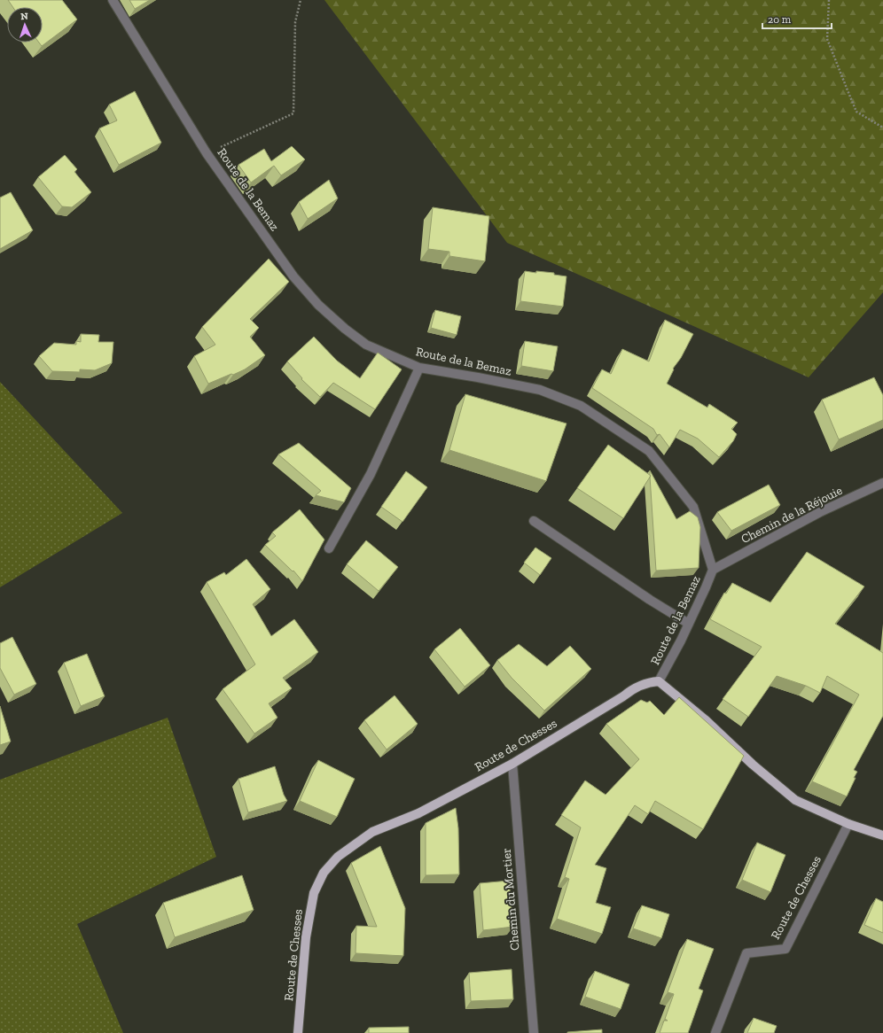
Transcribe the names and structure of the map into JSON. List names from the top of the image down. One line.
{"streets":{"main road":["Route de Chesses"],"street":["Route de la Bemaz","Chemin de la Réjouie","Chemin du Mortier"]},"crossings":[["Route de la Bemaz","Chemin de la Réjouie"],["Route de la Bemaz","Route de Chesses"],["Route de Chesses","Chemin du Mortier"]],"scale_bar":"20 m","north":"top"}
